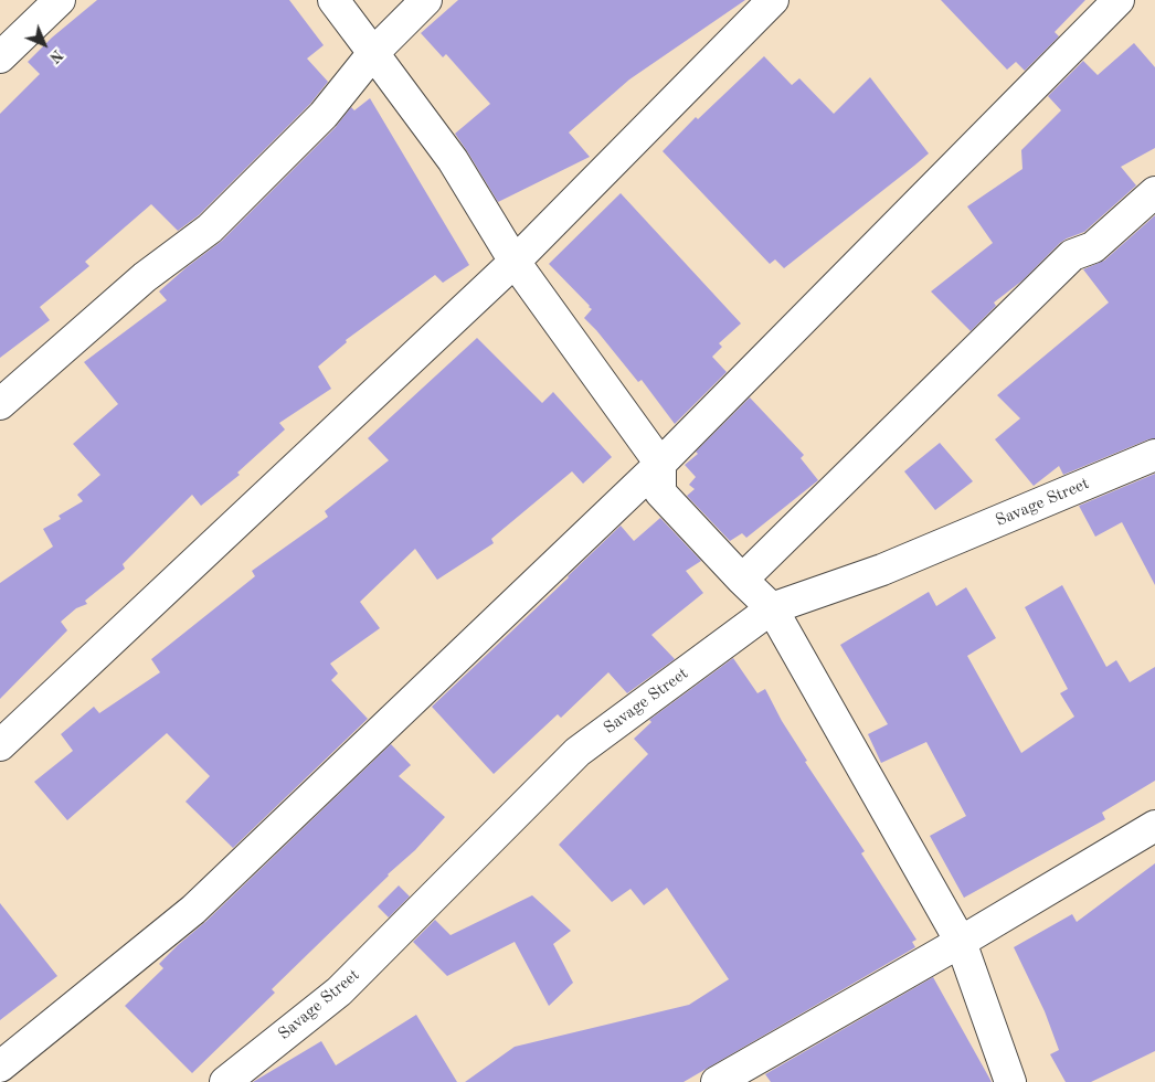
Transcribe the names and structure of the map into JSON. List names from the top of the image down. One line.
{"streets":{"street":["Savage Street"]},"north":"bottom right"}
